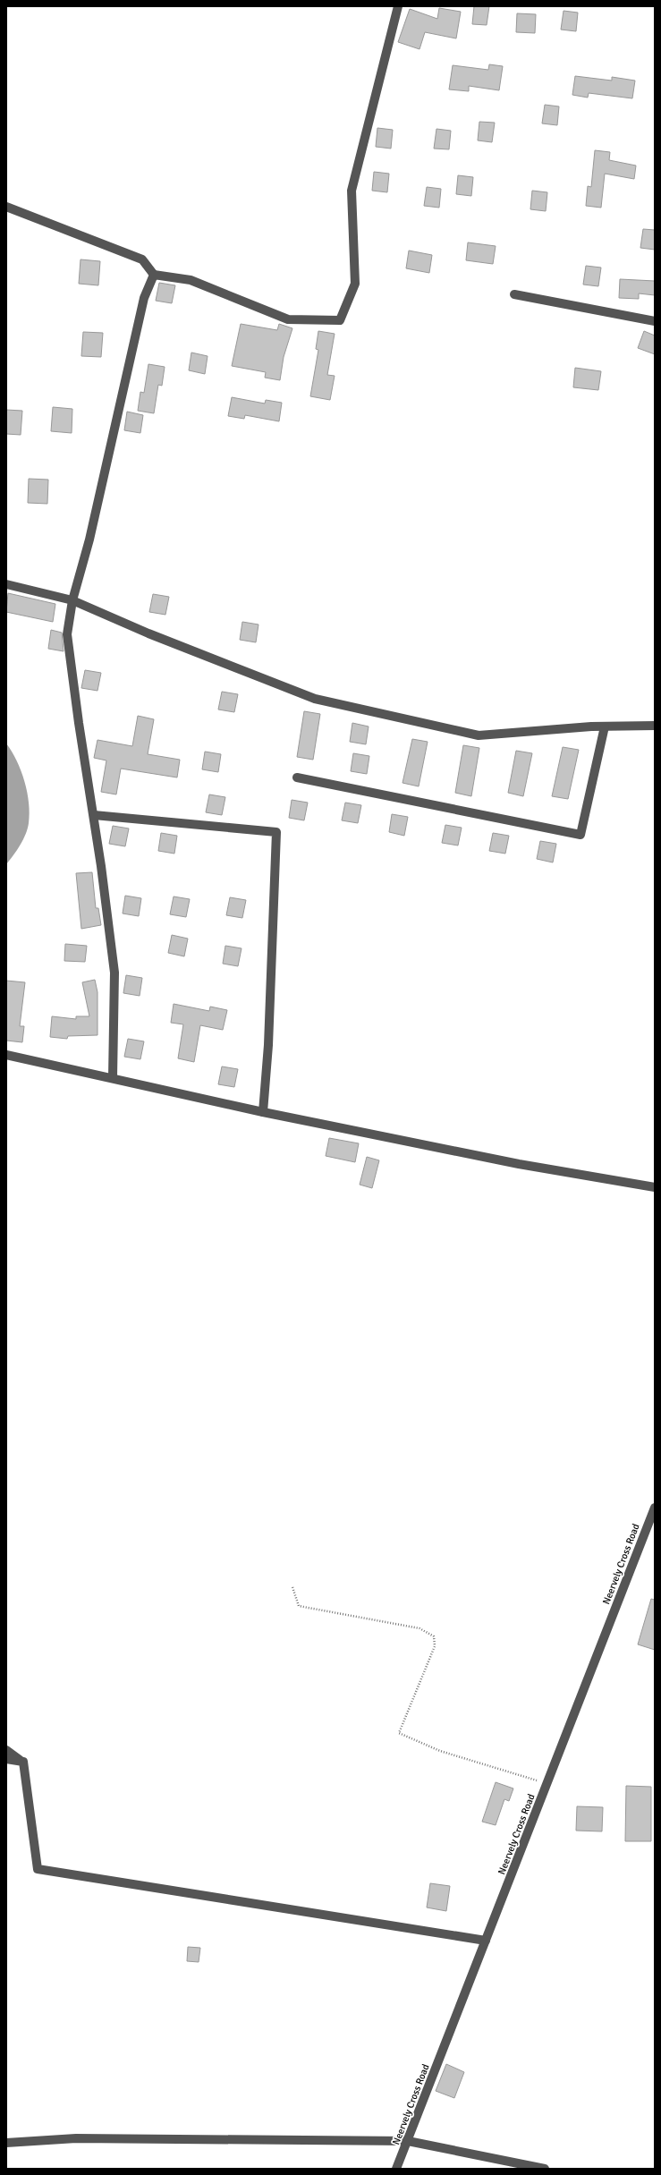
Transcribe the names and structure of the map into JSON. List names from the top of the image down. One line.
{"streets":{"street":["Neervely Cross Road"]}}
